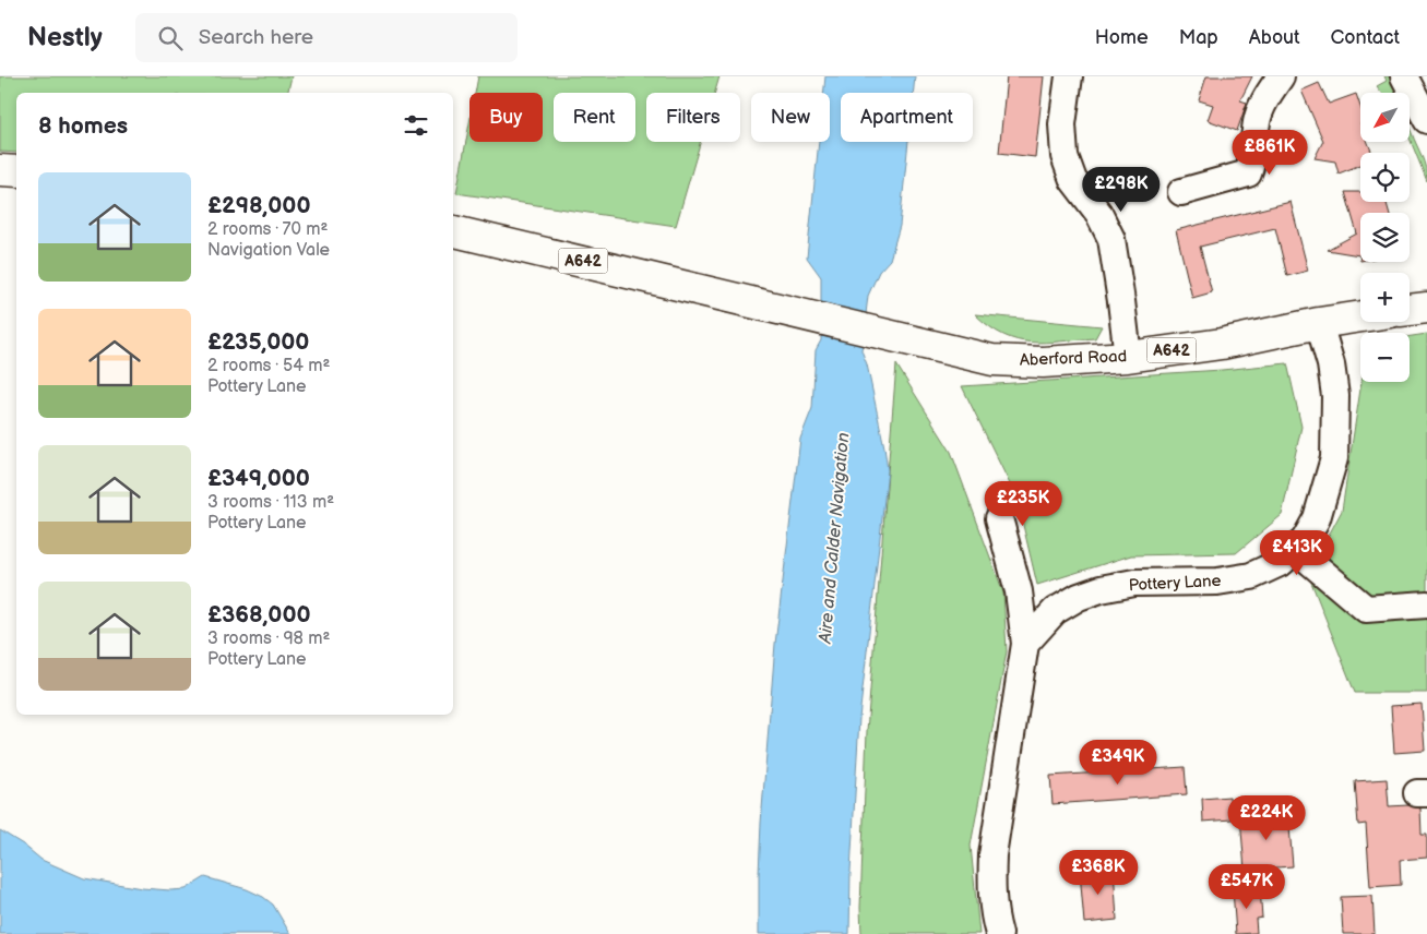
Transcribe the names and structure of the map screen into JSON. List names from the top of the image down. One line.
{"streets":{"main road":["A642","Aberford Road"],"street":["Pottery Lane"]},"crossings":[["Aberford Road","Pottery Lane"]],"water":["Aire and Calder Navigation"],"north":"bottom left","page":{"header":"Nestly","search":"Search here","nav":["Home","Map","About","Contact"],"map_buttons":["+","−"],"chip":["Buy","Rent","Filters","New","Apartment"],"heading":"8 homes","price":["£861K","£298K","£235K","£413K","£349K","£224K","£368K","£547K"],"list":[{"name":"£298,000","note":"2 rooms · 70 m² · Navigation Vale"},{"name":"£235,000","note":"2 rooms · 54 m² · Pottery Lane"},{"name":"£349,000","note":"3 rooms · 113 m² · Pottery Lane"},{"name":"£368,000","note":"3 rooms · 98 m² · Pottery Lane"}]}}
